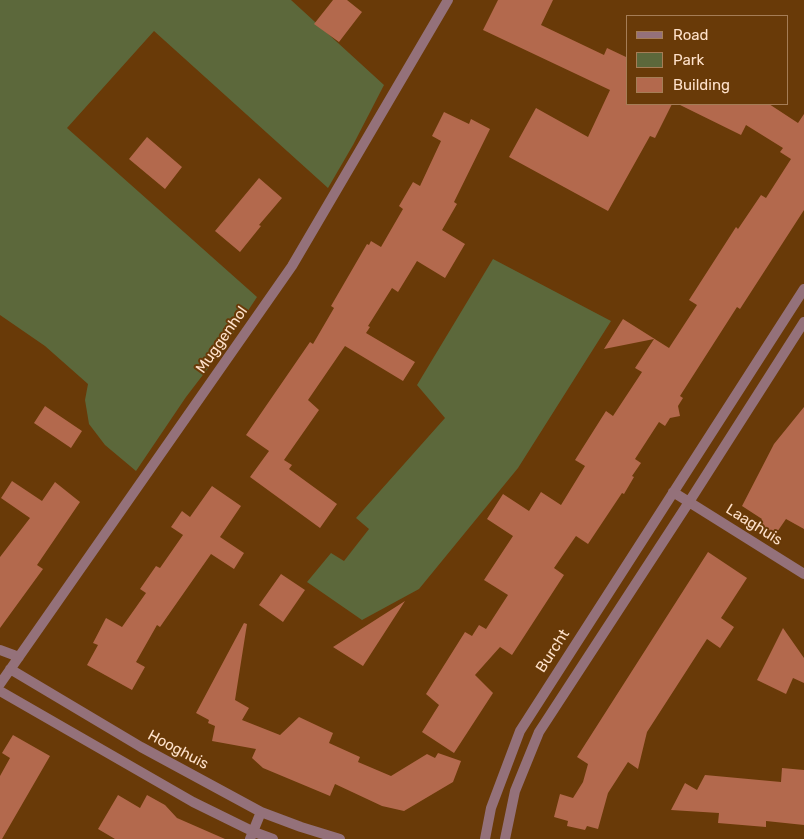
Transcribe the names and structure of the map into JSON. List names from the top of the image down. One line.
{"streets":{"street":["Muggenhol","Laaghuis","Burcht","Hooghuis"]},"crossings":[["Muggenhol","Hooghuis"]],"legend":["Road","Park","Building"]}
